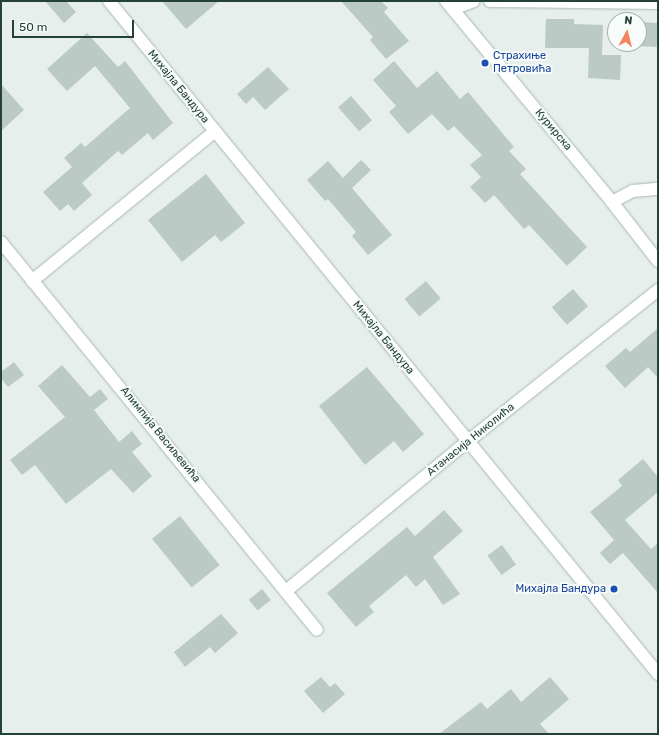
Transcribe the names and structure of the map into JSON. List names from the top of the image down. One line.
{"streets":{"street":["Михајла Бандура","Курирска","Алимпија Васиљевића","Атанасија Николића"]},"crossings":[["Михајла Бандура","Атанасија Николића"],["Алимпија Васиљевића","Атанасија Николића"]],"places":["Страхиње Петровића","Михајла Бандура"],"scale_bar":"50 m","north":"top"}
